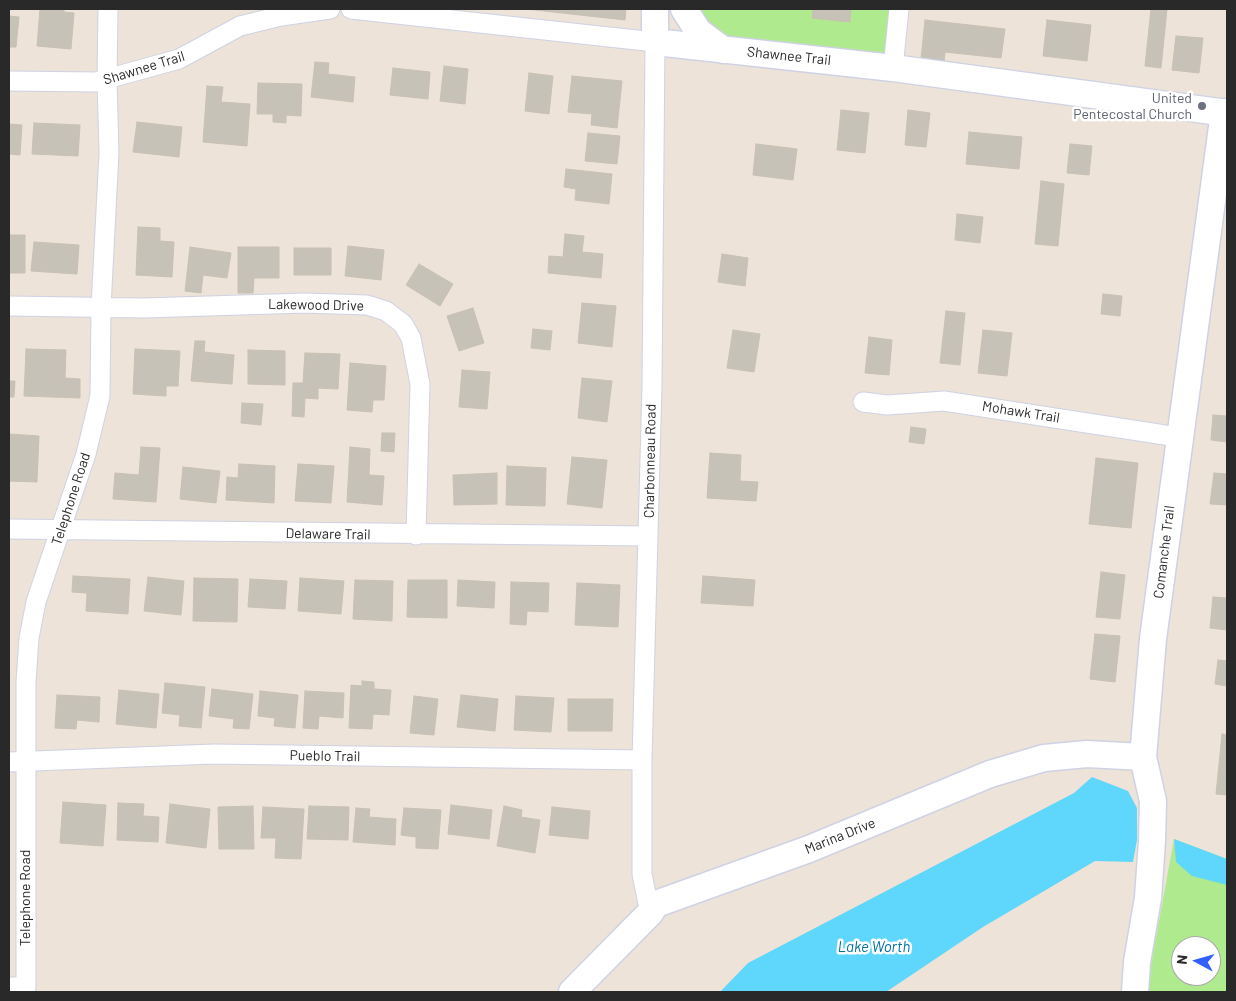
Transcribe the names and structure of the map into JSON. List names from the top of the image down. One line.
{"streets":{"street":["Shawnee Trail","Lakewood Drive","Mohawk Trail","Charbonneau Road","Telephone Road","Delaware Trail","Comanche Trail","Pueblo Trail","Marina Drive"]},"crossings":[["Shawnee Trail","Charbonneau Road"],["Shawnee Trail","Telephone Road"],["Shawnee Trail","Comanche Trail"],["Lakewood Drive","Telephone Road"],["Lakewood Drive","Delaware Trail"],["Mohawk Trail","Comanche Trail"],["Charbonneau Road","Delaware Trail"],["Charbonneau Road","Pueblo Trail"],["Charbonneau Road","Marina Drive"],["Telephone Road","Delaware Trail"],["Telephone Road","Pueblo Trail"],["Comanche Trail","Marina Drive"]],"water":["Lake Worth"],"places":["United Pentecostal Church"],"north":"left"}
